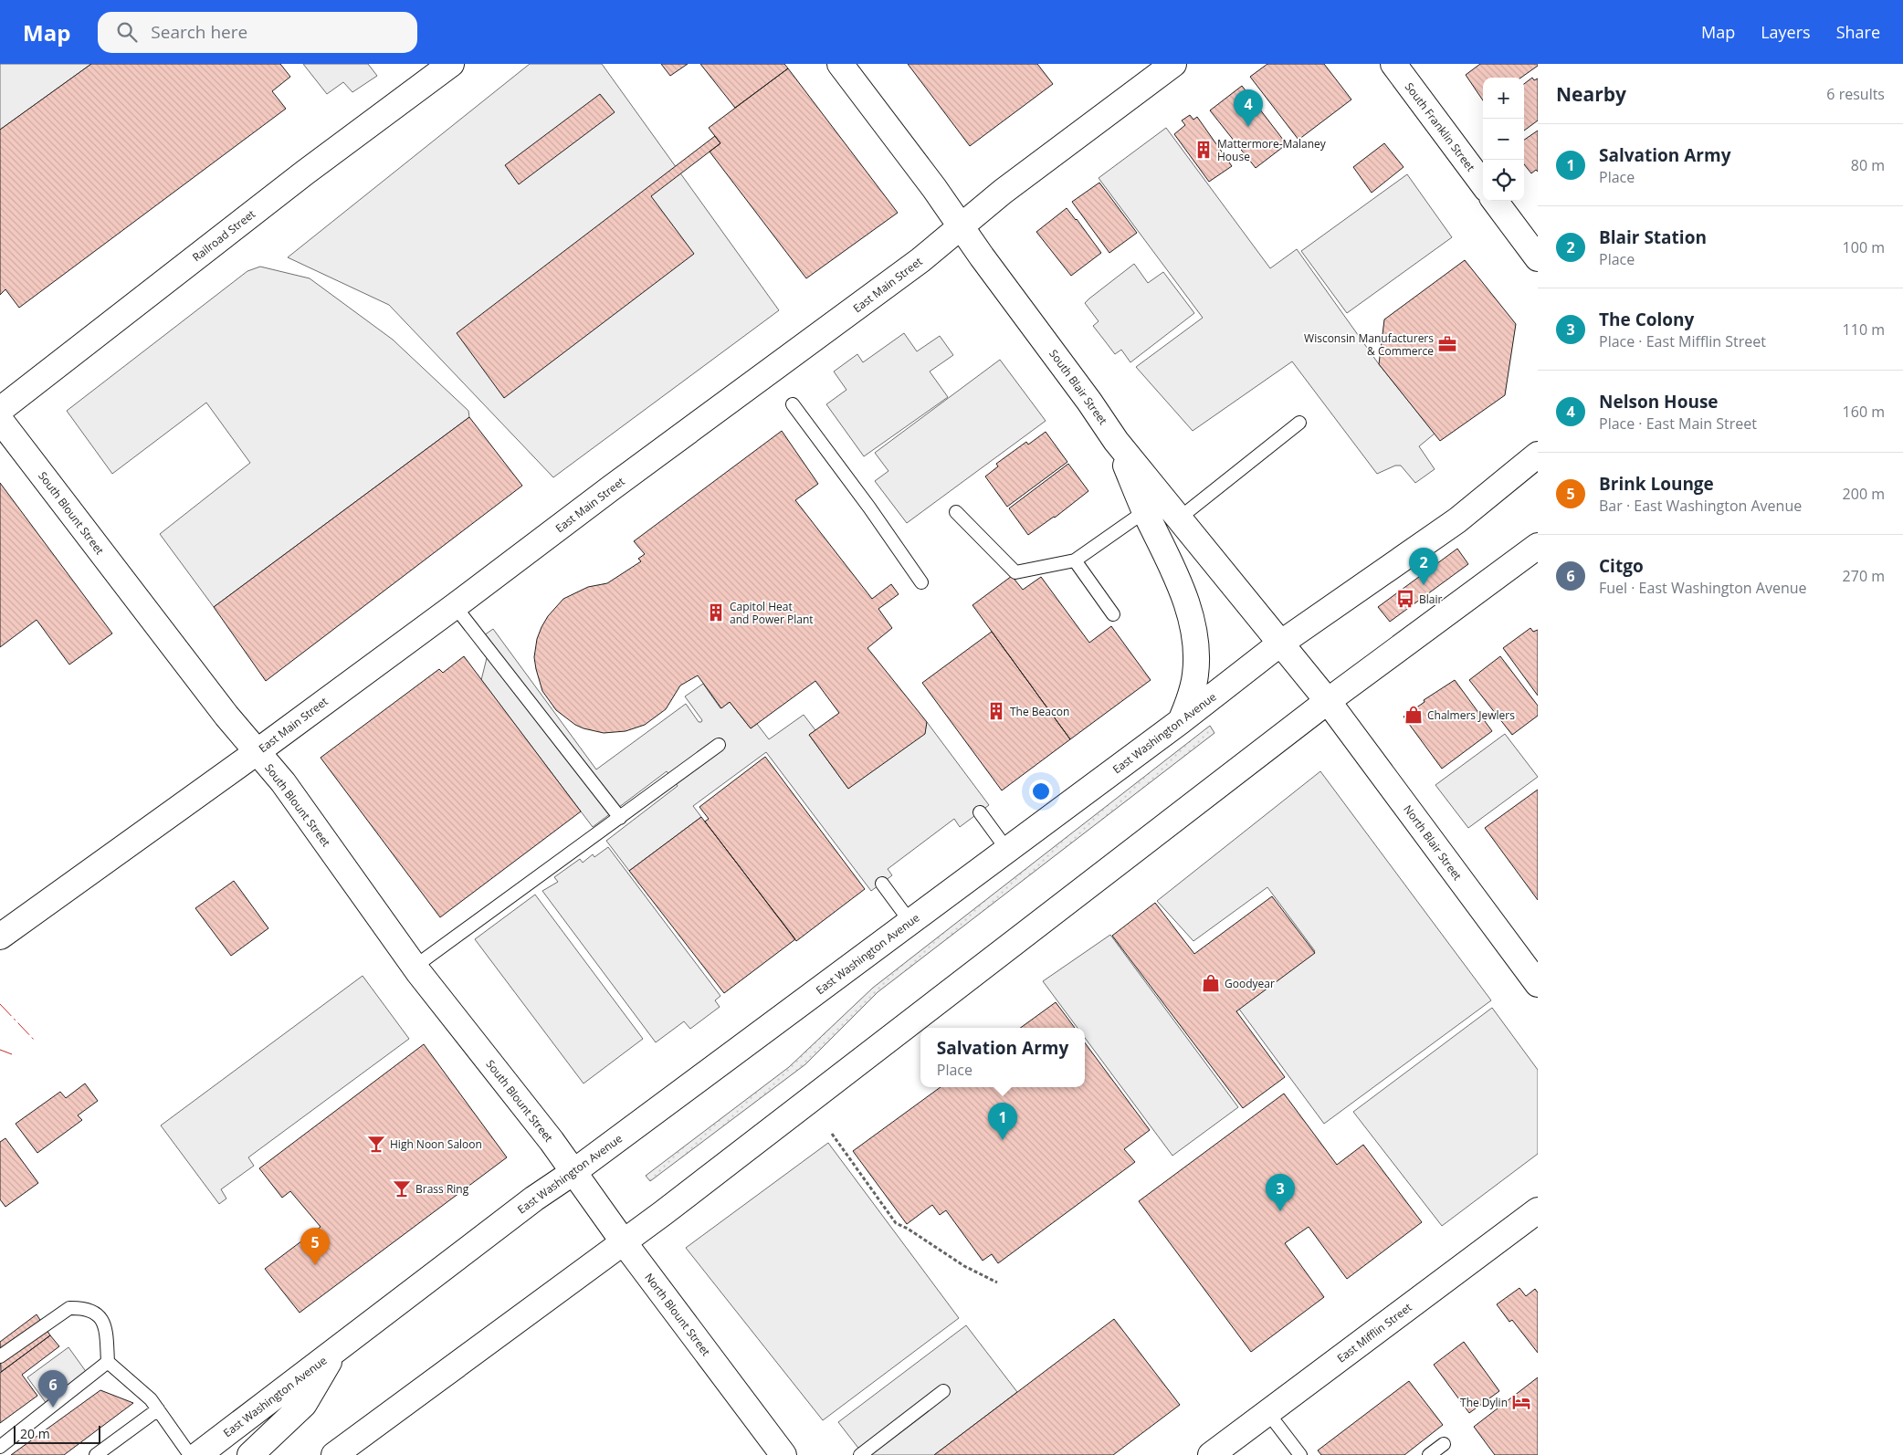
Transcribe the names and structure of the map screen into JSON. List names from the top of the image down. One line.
{"streets":{"street":["South Franklin Street","Railroad Street","East Main Street","South Blair Street","South Blount Street","East Washington Avenue","North Blair Street","North Blount Street","East Mifflin Street"]},"crossings":[["East Main Street","South Blair Street"],["East Main Street","South Blount Street"],["South Blair Street","East Washington Avenue"],["South Blair Street","North Blair Street"],["South Blount Street","East Washington Avenue"],["South Blount Street","North Blount Street"],["East Washington Avenue","North Blount Street"]],"places":{"building":["Mattermore-Malaney House","Capitol Heat and Power Plant","The Beacon"],"office":["Wisconsin Manufacturers & Commerce"],"bus stop":["Blair"],"shop":["Chalmers Jewlers","Goodyear"],"bar":["High Noon Saloon","Brass Ring"],"hotel":["The Dylin"]},"scale_bar":"20 m","page":{"header":"Map","search":"Search here","nav":["Map","Layers","Share"],"heading":["Nearby","6 results"],"map_buttons":["+","−"],"pins":["4","2","1","3","5","6"],"list":[{"mark":"1","name":"Salvation Army","note":"Place","value":"80 m"},{"mark":"2","name":"Blair Station","note":"Place","value":"100 m"},{"mark":"3","name":"The Colony","note":"Place · East Mifflin Street","value":"110 m"},{"mark":"4","name":"Nelson House","note":"Place · East Main Street","value":"160 m"},{"mark":"5","name":"Brink Lounge","note":"Bar · East Washington Avenue","value":"200 m"},{"mark":"6","name":"Citgo","note":"Fuel · East Washington Avenue","value":"270 m"}],"popup":["Salvation Army","Place"],"scale":"20 m"}}
